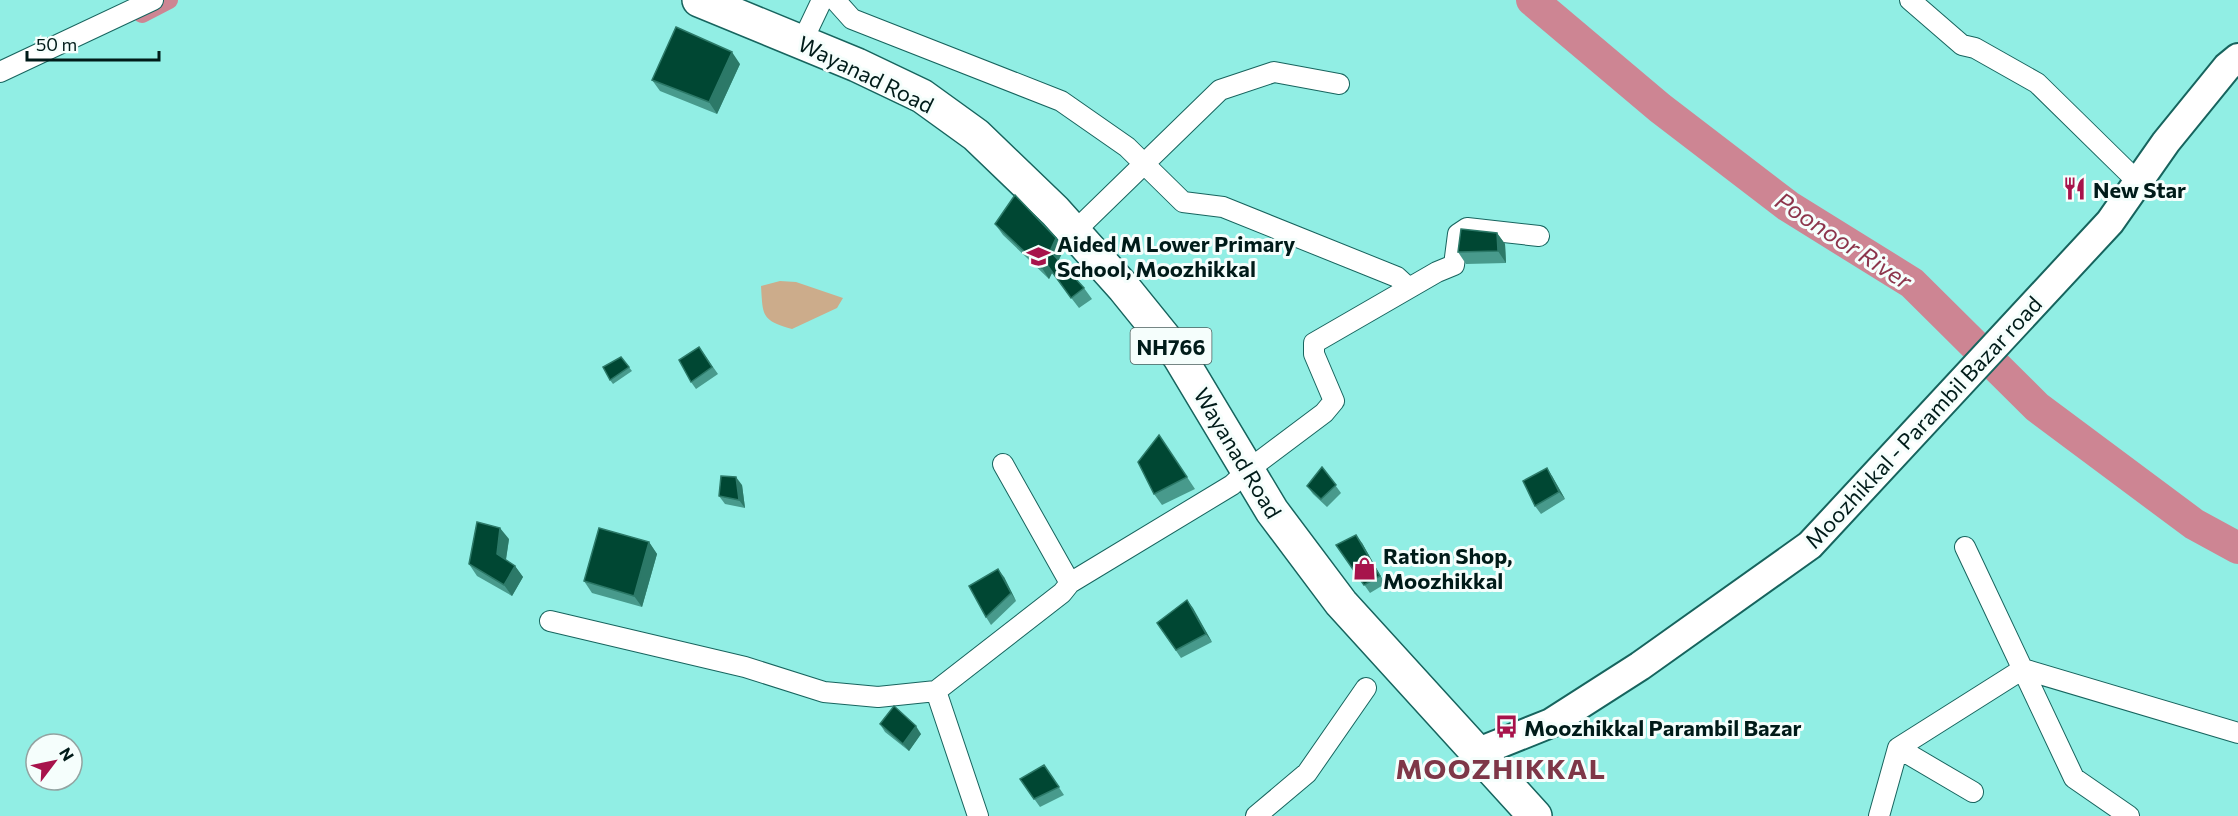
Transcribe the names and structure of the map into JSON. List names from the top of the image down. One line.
{"streets":{"highway":["Wayanad Road","NH766"],"main road":["Moozhikkal - Parambil Bazar road"]},"crossings":[["Wayanad Road","Moozhikkal - Parambil Bazar road"]],"districts":["MOOZHIKKAL"],"water":["Poonoor River"],"places":{"restaurant":["New Star"],"school or university":["Aided M Lower Primary School, Moozhikkal"],"shop":["Ration Shop, Moozhikkal"],"bus stop":["Moozhikkal Parambil Bazar"]},"scale_bar":"50 m","north":"top right"}
